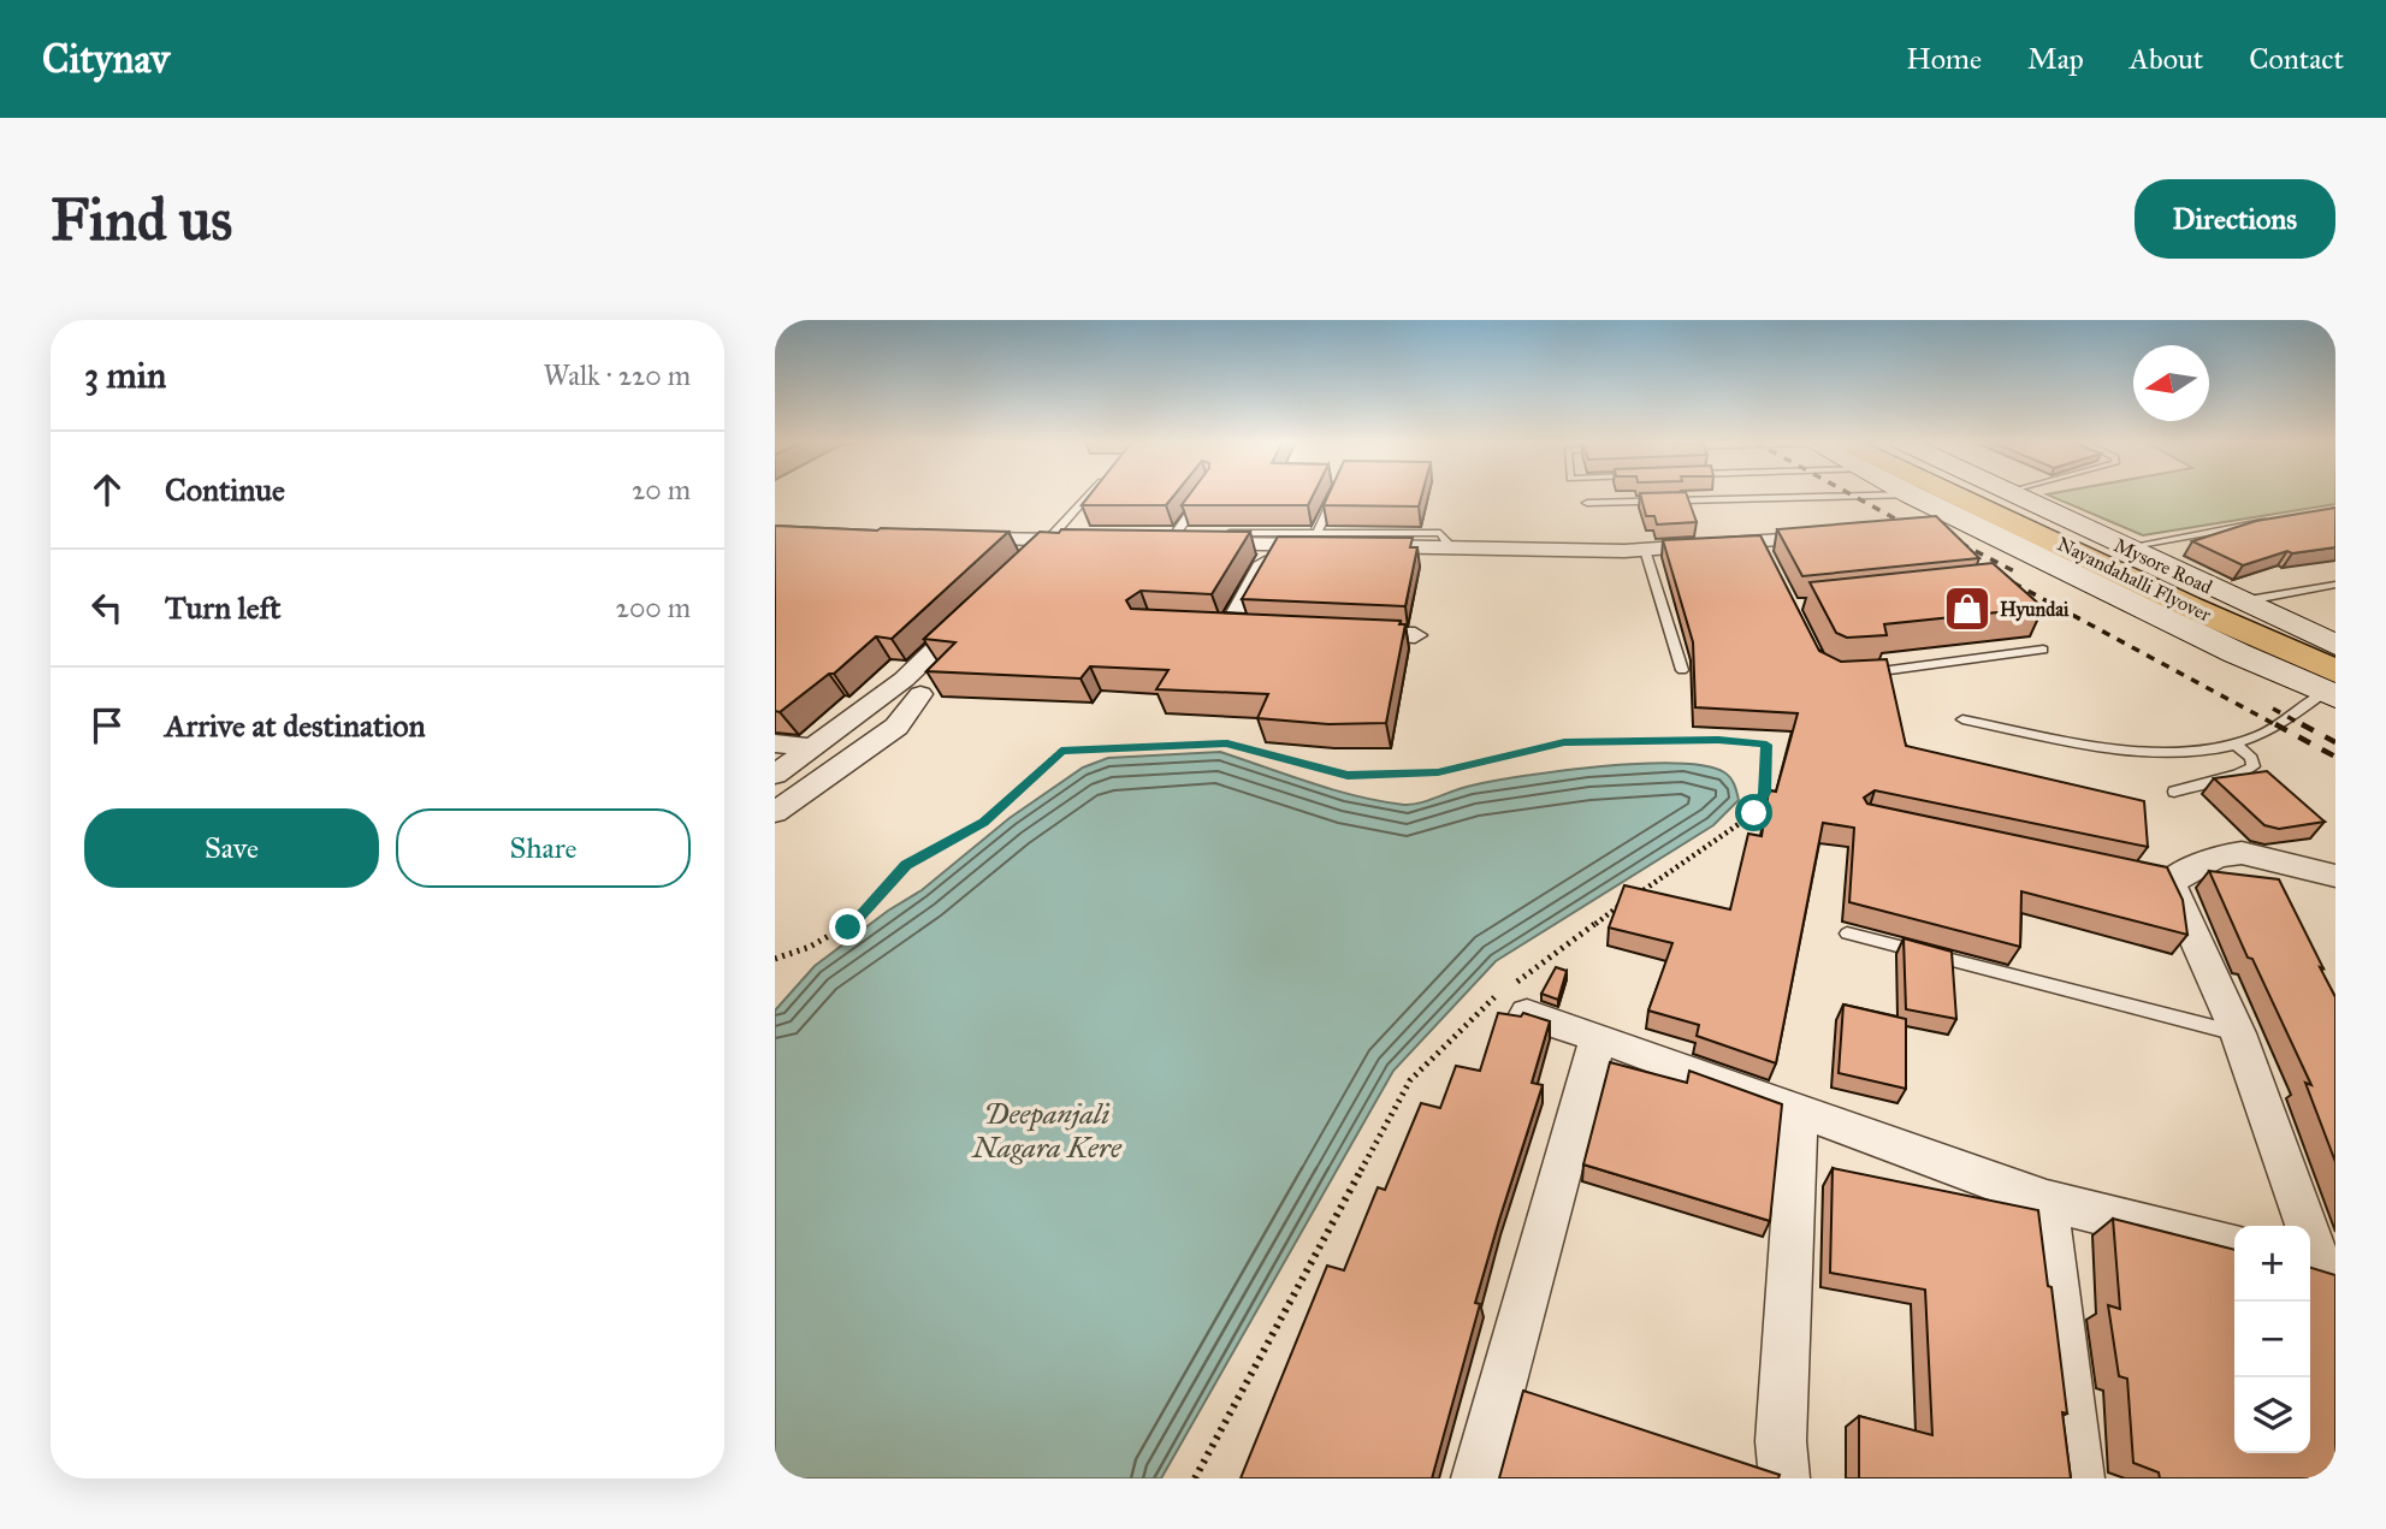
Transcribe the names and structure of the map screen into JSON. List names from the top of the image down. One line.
{"streets":{"highway":["Nayandahalli Flyover"],"street":["Mysore Road"]},"crossings":[["Mysore Road","Nayandahalli Flyover"]],"water":["Deepanjali Nagara Kere"],"places":{"shop":["Hyundai"]},"north":"left","page":{"header":"Citynav","nav":["Home","Map","About","Contact"],"buttons":["Directions",["Save","Share"]],"title":"Find us","heading":["3 min","Walk · 220 m"],"list":[["Continue","20 m"],["Turn left","200 m"],"Arrive at destination"],"map_buttons":["+","−"]}}
